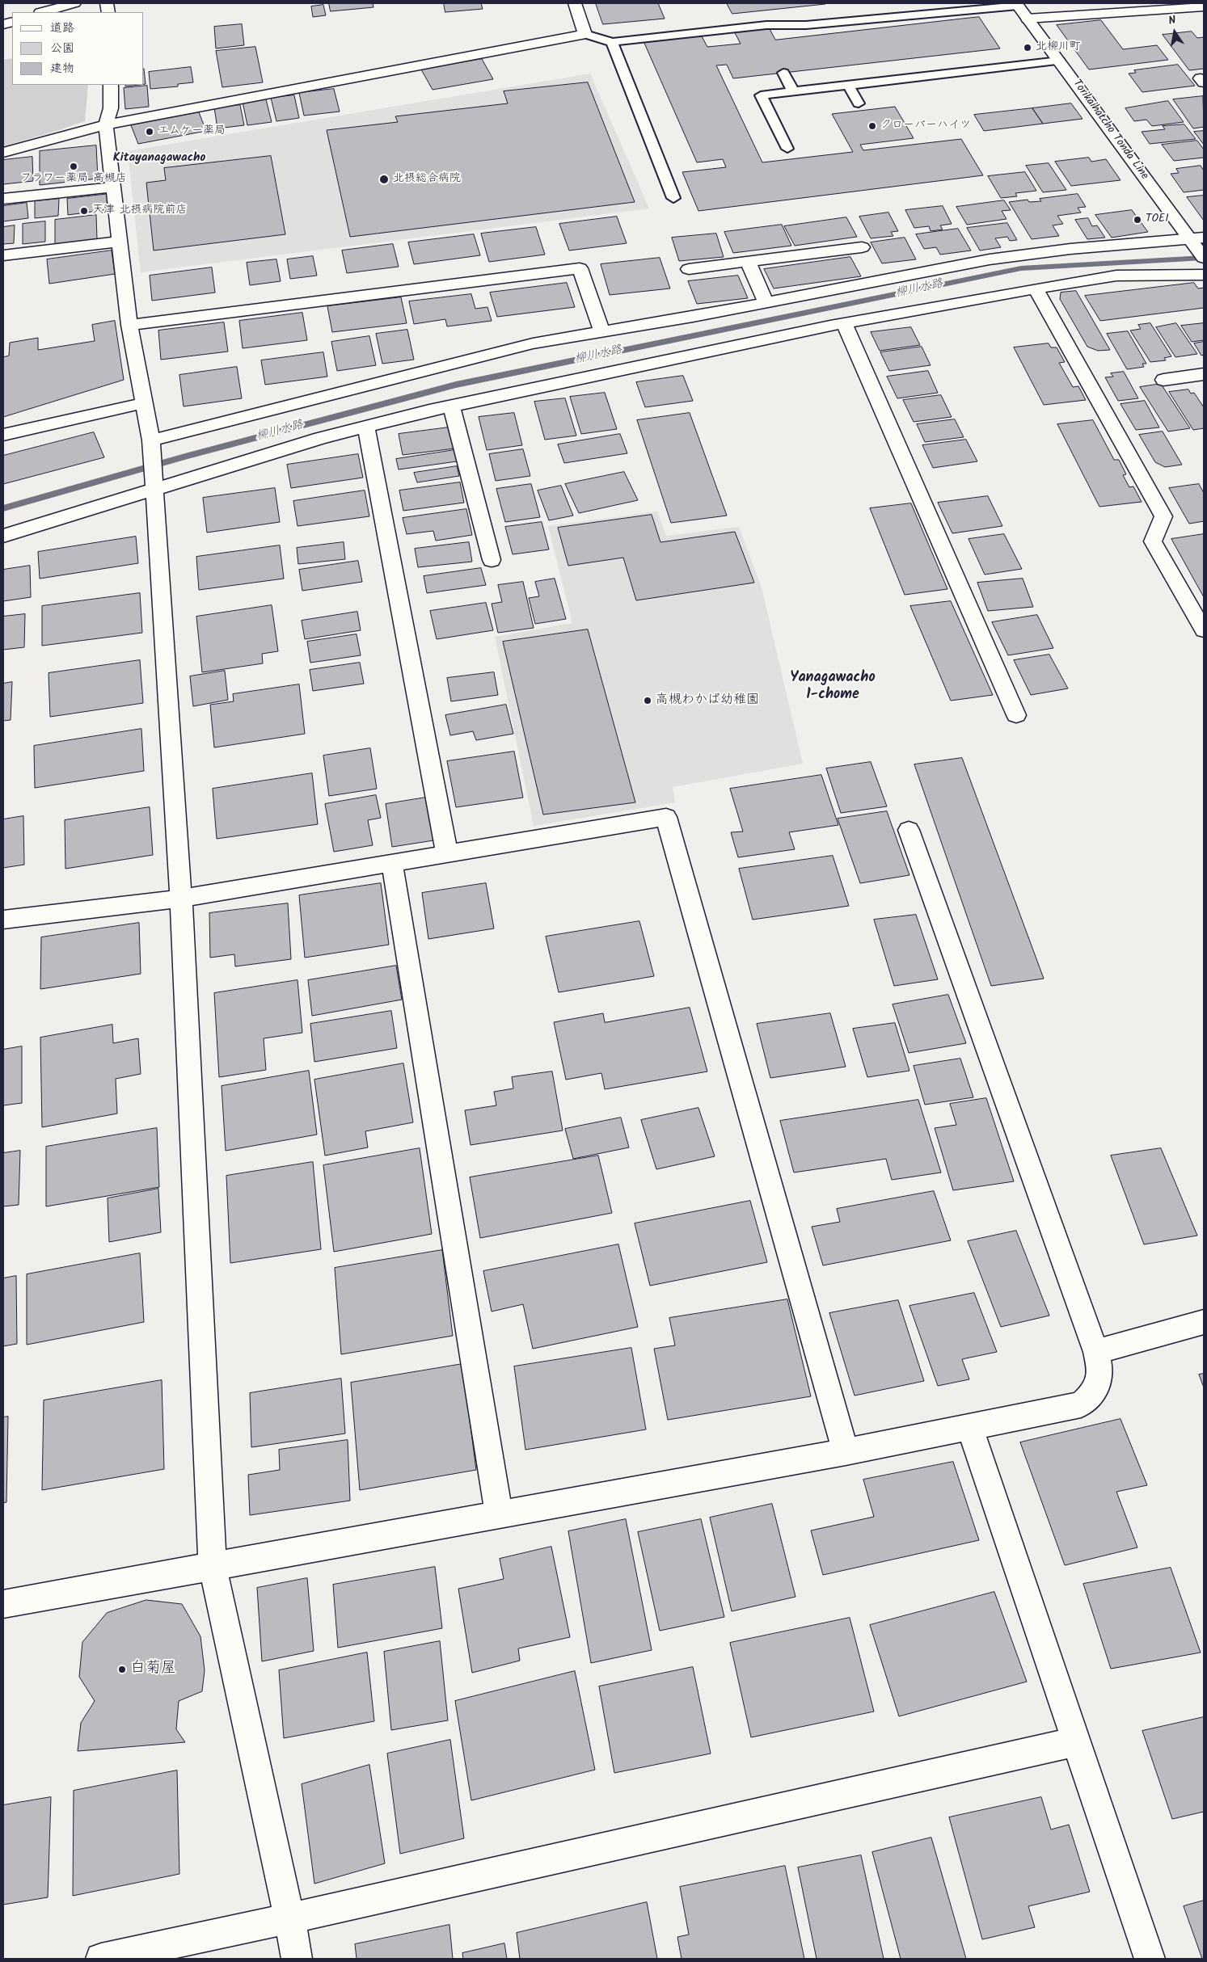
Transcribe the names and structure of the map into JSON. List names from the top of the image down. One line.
{"streets":{"street":["Torikaihatcho Tonda Line"]},"districts":["Kitayanagawacho","Yanagawacho 1-chome"],"water":["柳川水路"],"places":["北柳川町","クローバーハイツ","エムケー薬局","フラワー薬局 高槻店","北摂総合病院","天津 北摂病院前店","TOEI","高槻わかば幼稚園","白菊屋"],"legend":["道路","公園","建物"],"north":"top"}
